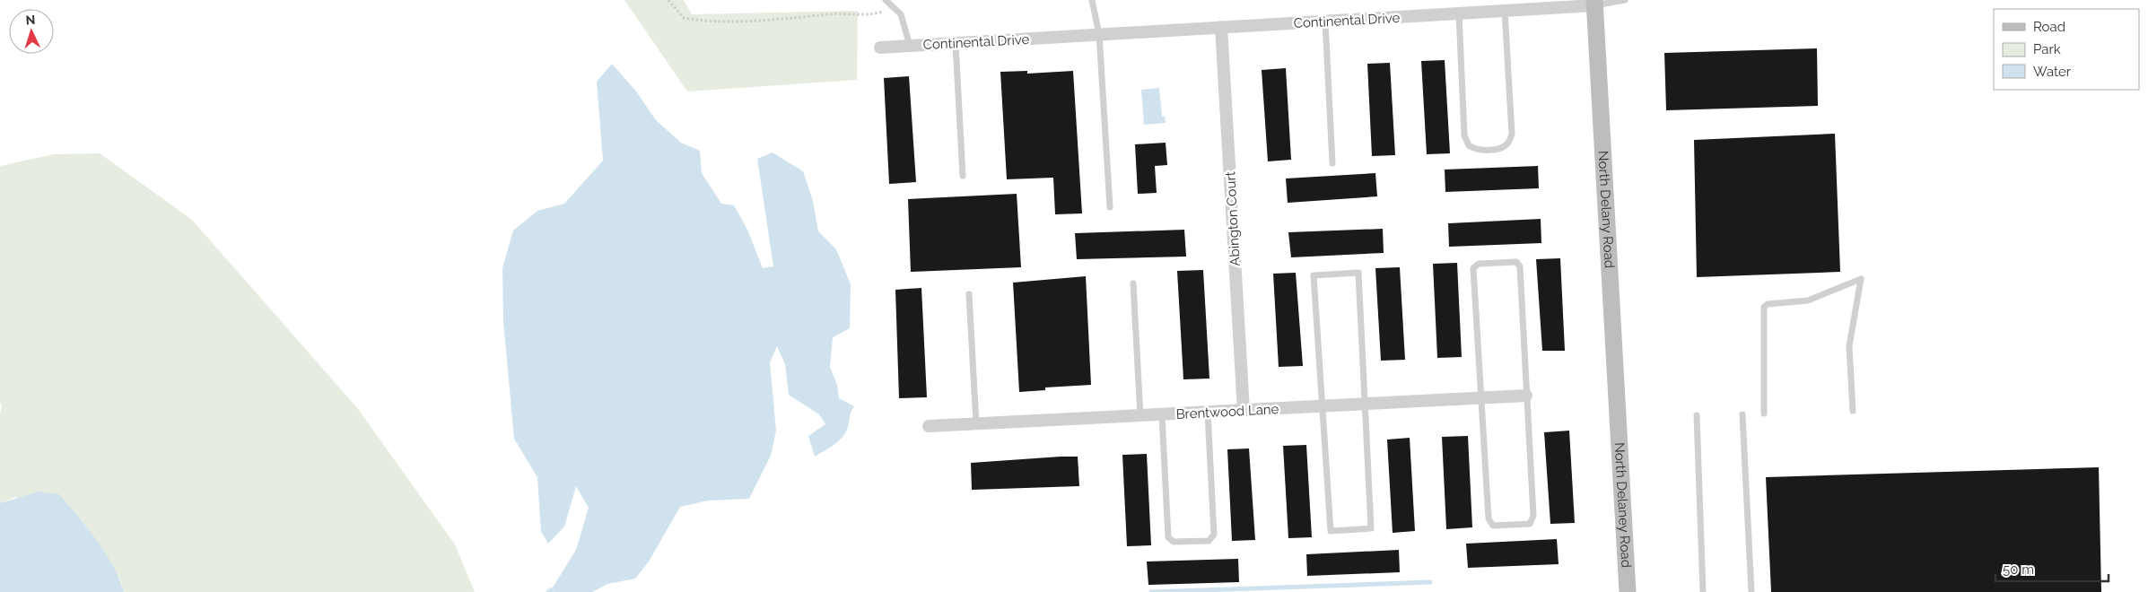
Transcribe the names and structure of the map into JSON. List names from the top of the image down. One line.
{"streets":{"street":["Continental Drive","North Delany Road","Abington Court","Brentwood Lane","North Delaney Road"]},"crossings":[["Continental Drive","North Delany Road"],["Continental Drive","Abington Court"],["North Delany Road","North Delaney Road"],["Abington Court","Brentwood Lane"]],"legend":["Road","Park","Water"],"scale_bar":"50 m","north":"top"}
